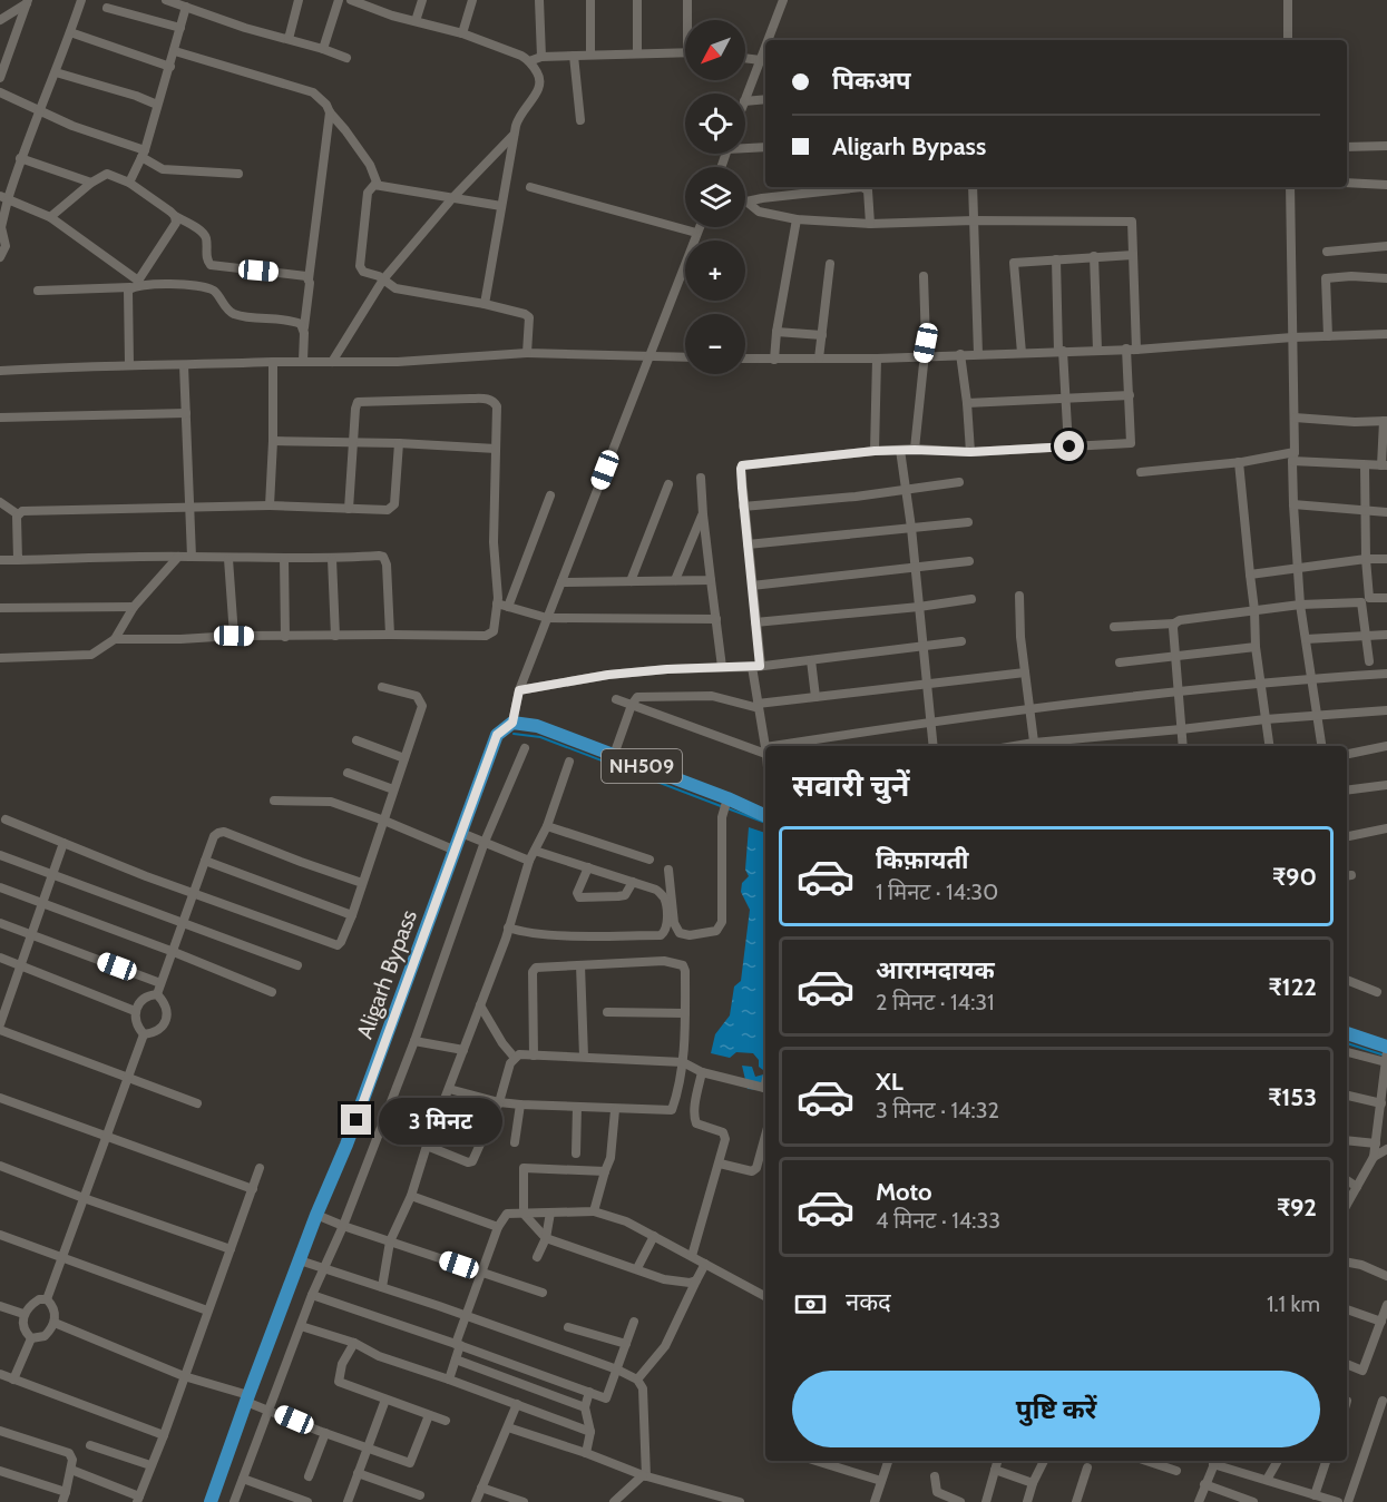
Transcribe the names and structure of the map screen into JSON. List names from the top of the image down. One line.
{"streets":{"highway":["NH509","Aligarh Bypass"]},"crossings":[["NH509","Aligarh Bypass"]],"north":"bottom left","page":{"map_buttons":["+","−"],"banner":["पिकअप","Aligarh Bypass"],"heading":"सवारी चुनें","list":[{"name":"किफ़ायती","note":"1 मिनट · 14:30","value":"₹90"},{"name":"आरामदायक","note":"2 मिनट · 14:31","value":"₹122"},{"name":"XL","note":"3 मिनट · 14:32","value":"₹153"},{"name":"Moto","note":"4 मिनट · 14:33","value":"₹92"}],"bubble":"3 मिनट","pay":["नकद","1.1 km"],"buttons":"पुष्टि करें"}}
